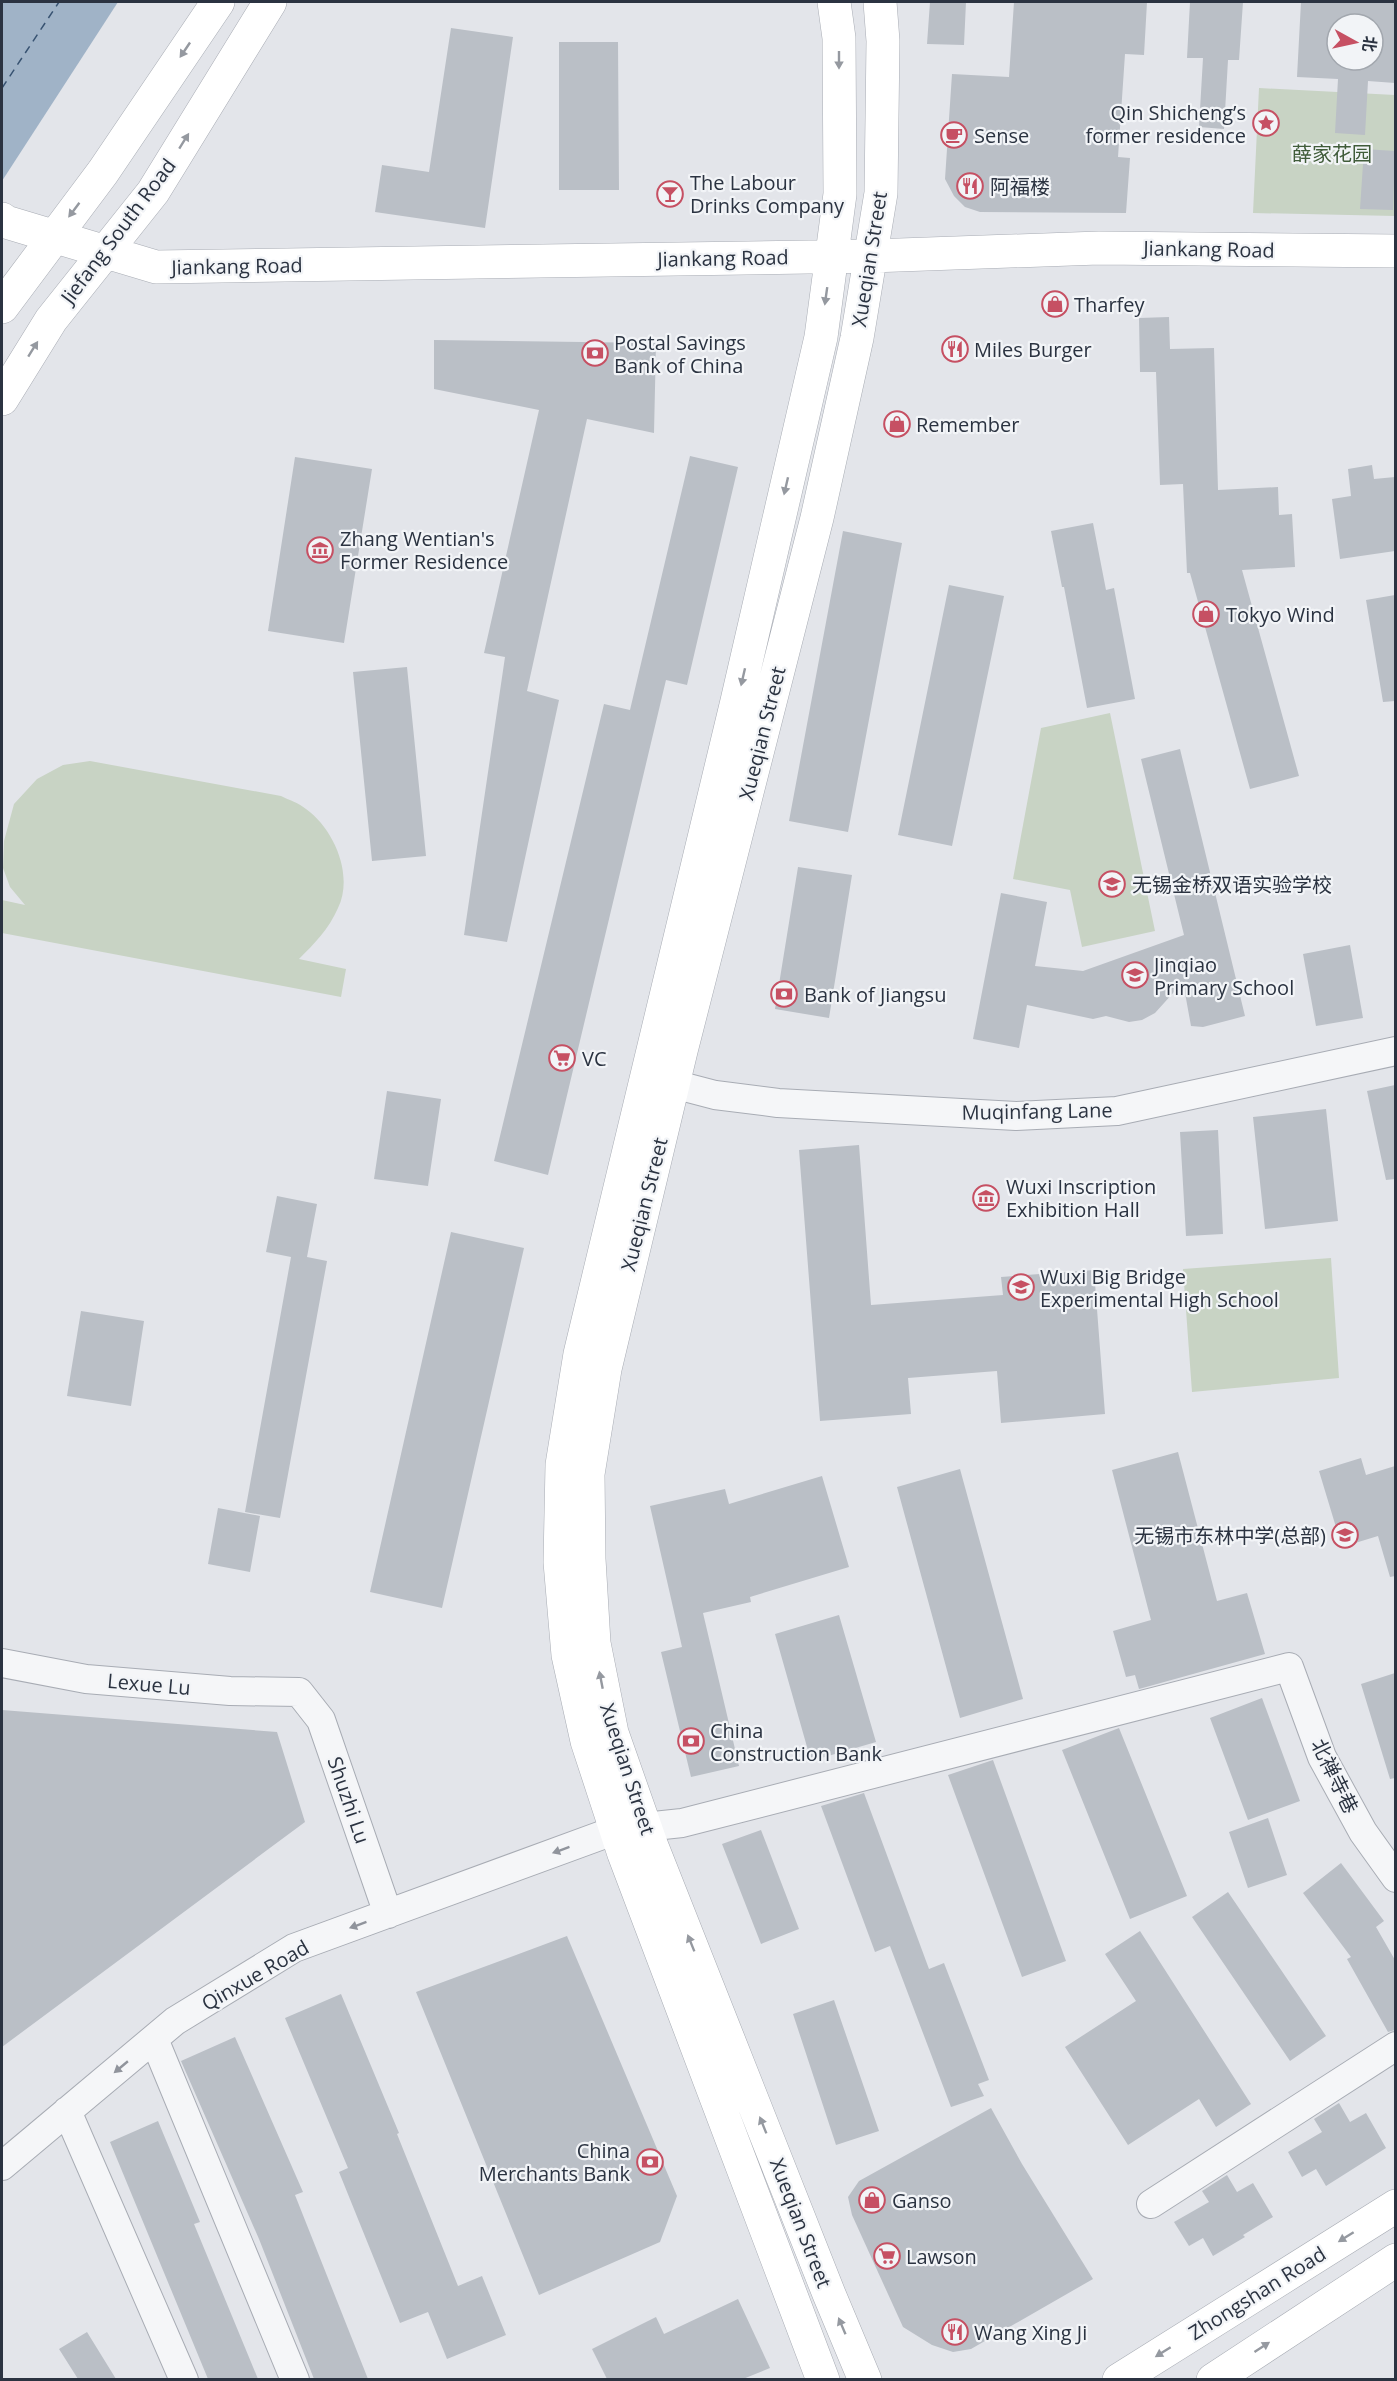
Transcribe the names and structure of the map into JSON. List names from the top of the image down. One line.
{"streets":{"main road":["Jiefang South Road","Jiankang Road","Xueqian Street","Zhongshan Road"],"street":["Muqinfang Lane","Lexue Lu","北禅寺巷","Shuzhi Lu","Qinxue Road"]},"crossings":[["Jiefang South Road","Jiankang Road"],["Jiankang Road","Xueqian Street"],["Xueqian Street","Muqinfang Lane"],["Xueqian Street","Qinxue Road"],["Lexue Lu","Shuzhi Lu"],["北禅寺巷","Qinxue Road"],["Shuzhi Lu","Qinxue Road"]],"one_way":["Qinxue Road"],"parks":["薛家花园"],"places":{"place":["Qin Shicheng’s former residence"],"cafe":["Sense"],"restaurant":["阿福楼","Miles Burger","Wang Xing Ji"],"bar":["The Labour Drinks Company"],"shop":["Tharfey","Remember","Tokyo Wind","Ganso"],"bank":["Postal Savings Bank of China","Bank of Jiangsu","China Construction Bank","China Merchants Bank"],"museum":["Zhang Wentian's Former Residence","Wuxi Inscription Exhibition Hall"],"school or university":["无锡金桥双语实验学校","Jinqiao Primary School","Wuxi Big Bridge Experimental High School","无锡市东林中学(总部)"],"supermarket":["VC","Lawson"]},"north":"right"}
